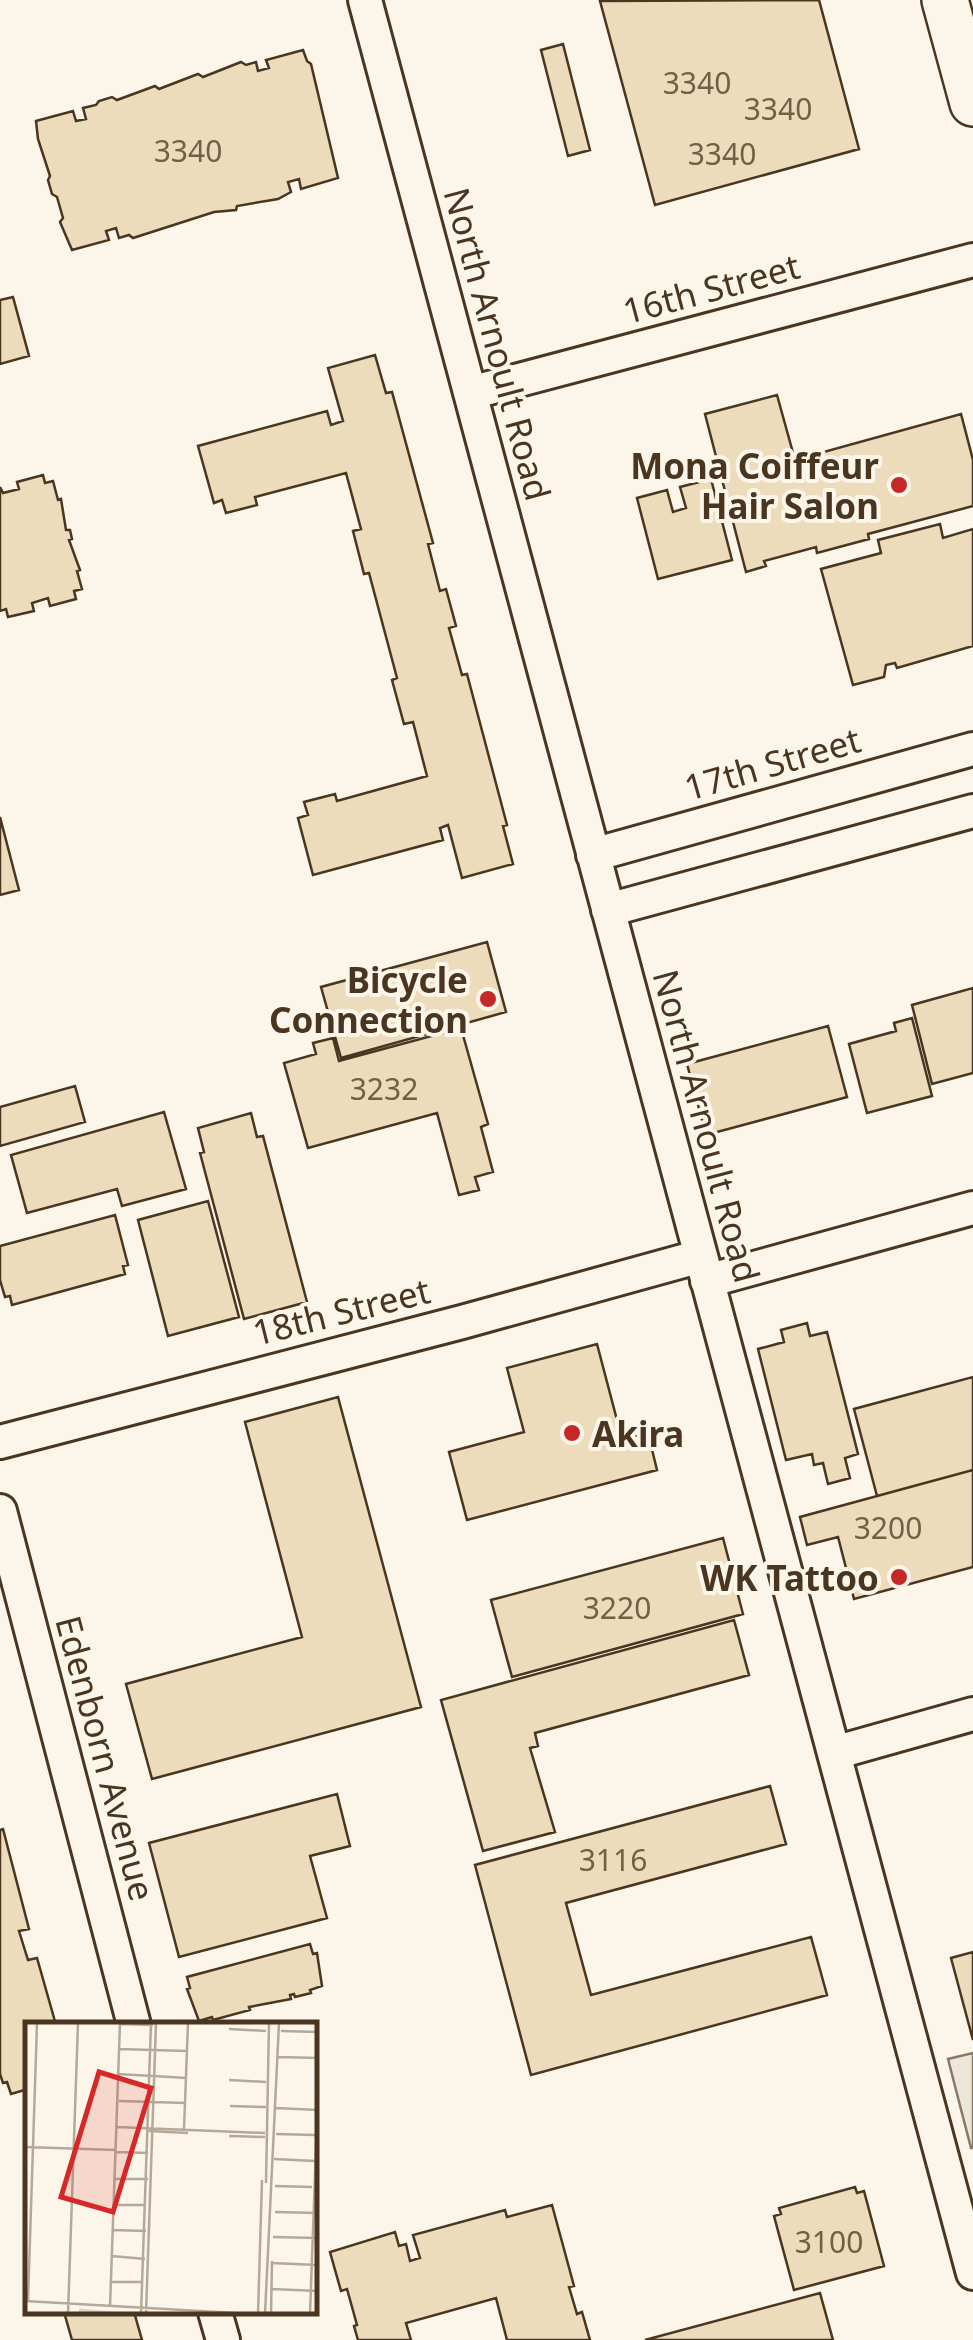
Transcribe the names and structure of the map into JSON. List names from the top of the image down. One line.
{"streets":{"street":["16th Street","North Arnoult Road","17th Street","18th Street","Edenborn Avenue"]},"crossings":[["16th Street","North Arnoult Road"],["North Arnoult Road","17th Street"],["North Arnoult Road","18th Street"]],"places":["Mona Coiffeur Hair Salon","Bicycle Connection","Akira","WK Tattoo"],"house_numbers":["3340","3340","3340","3340","3232","3200","3220","3116","3100"]}
